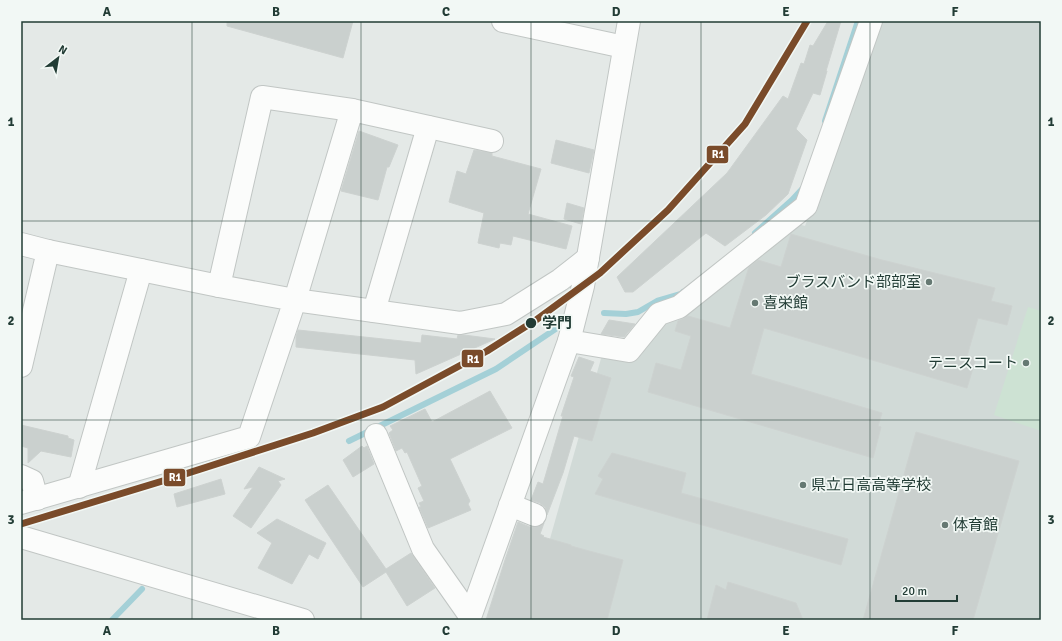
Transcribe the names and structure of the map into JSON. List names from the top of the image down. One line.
{"places":["ブラスバンド部部室","喜栄館","学門","テニスコート","県立日高高等学校","体育館"],"lines":["transit line R1"],"scale_bar":"20 m","north":"top right","grid":{"columns":["A","B","C","D","E","F"],"rows":["1","2","3"]}}
